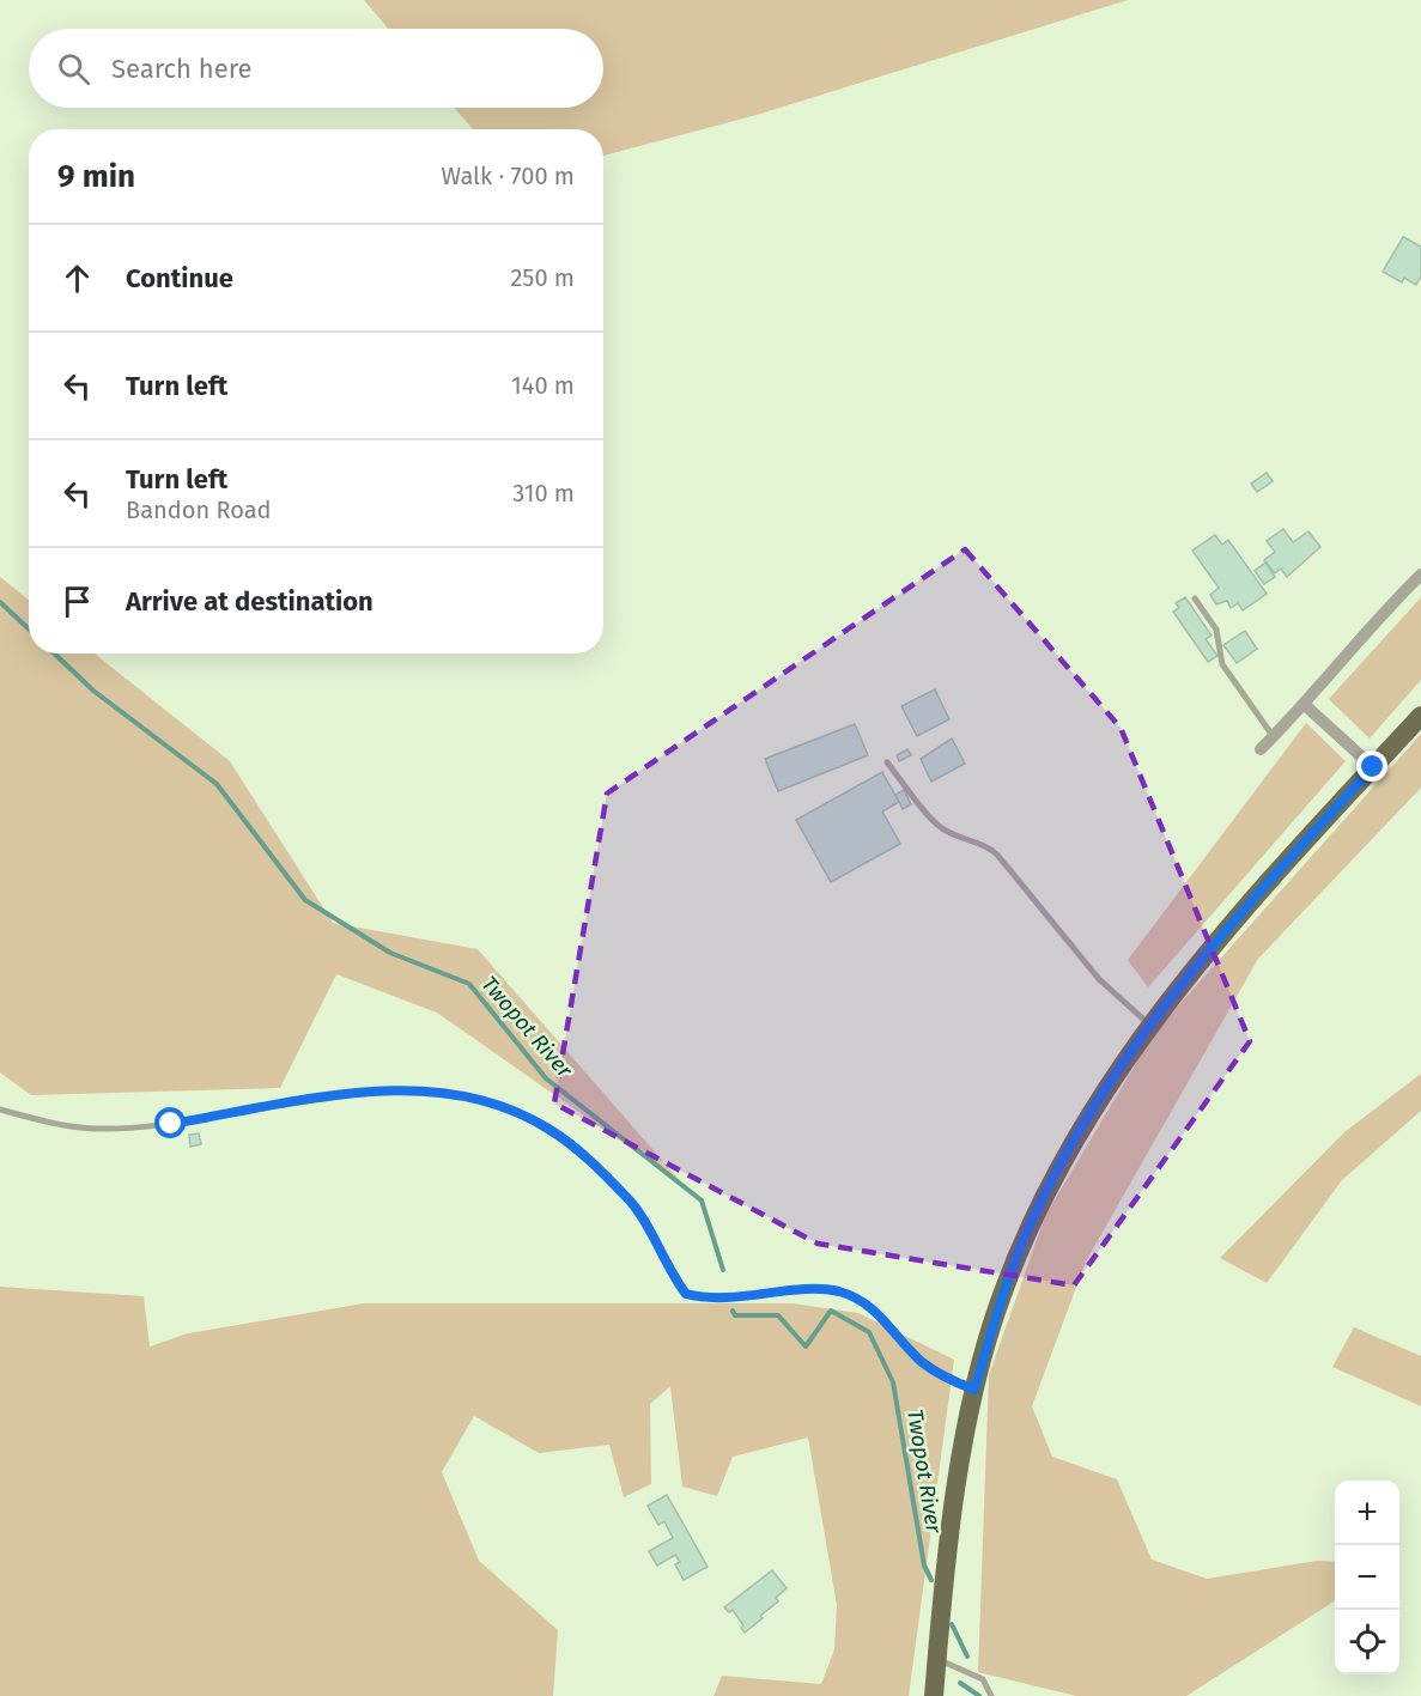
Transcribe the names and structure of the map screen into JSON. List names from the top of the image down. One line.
{"water":["Twopot River"],"page":{"search":"Search here","heading":["9 min","Walk · 700 m"],"list":[["Continue","250 m"],["Turn left","140 m"],["Turn left","Bandon Road","310 m"],"Arrive at destination"],"map_buttons":["+","−"]}}
